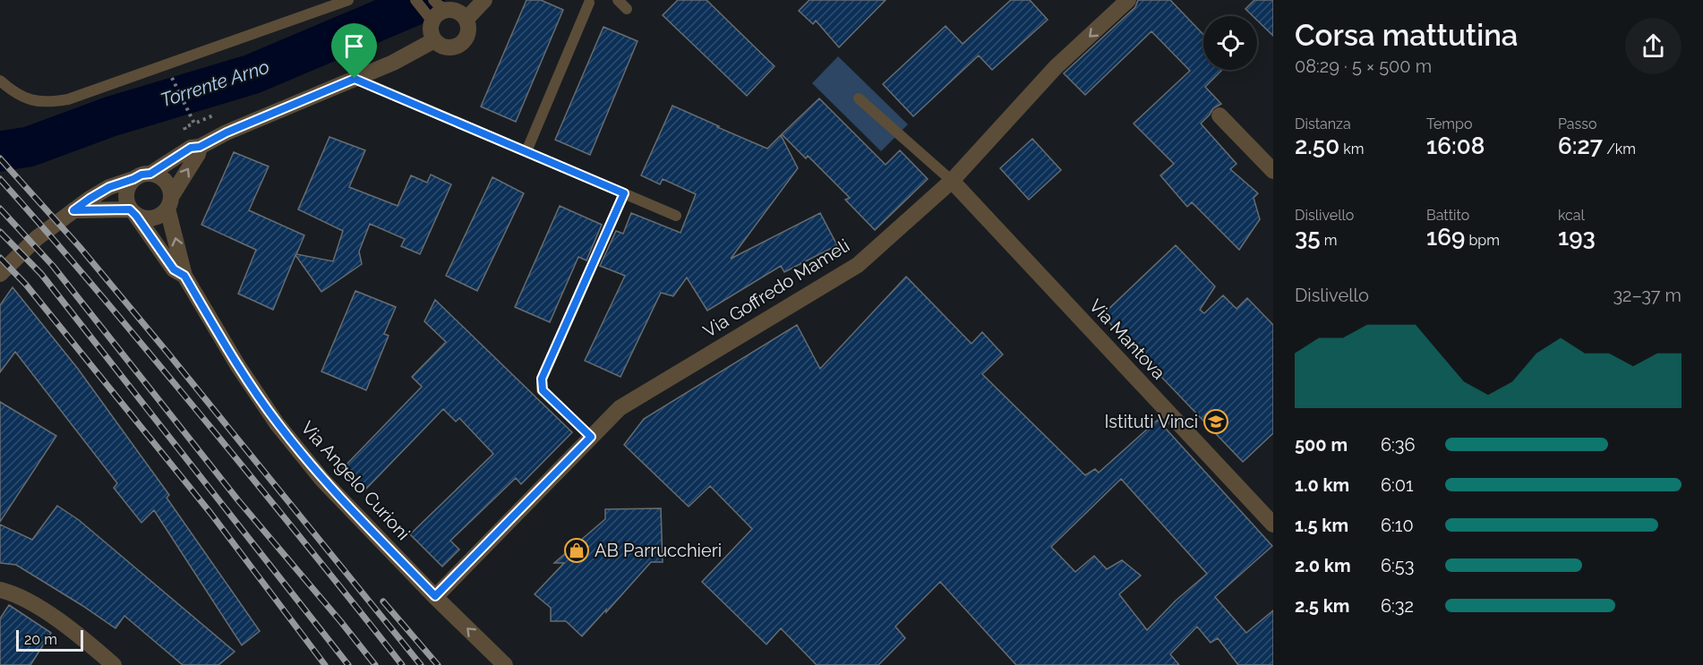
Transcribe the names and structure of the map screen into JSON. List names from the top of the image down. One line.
{"streets":{"street":["Via Goffredo Mameli","Via Mantova","Via Angelo Curioni"]},"crossings":[["Via Goffredo Mameli","Via Mantova"],["Via Goffredo Mameli","Via Angelo Curioni"]],"water":["Torrente Arno"],"places":{"school or university":["Istituti Vinci"],"shop":["AB Parrucchieri"]},"scale_bar":"20 m","page":{"heading":["Corsa mattutina","08:29 · 5 × 500 m"],"stats":[["Distanza","2.50 km"],["Tempo","16:08"],["Passo","6:27 /km"],["Dislivello","35 m"],["Battito","169 bpm"],["kcal","193"]],"chart":["Dislivello","32–37 m"],"list":[{"name":"500 m","note":"6:36"},{"name":"1.0 km","note":"6:01"},{"name":"1.5 km","note":"6:10"},{"name":"2.0 km","note":"6:53"},{"name":"2.5 km","note":"6:32"}],"scale":"20 m"}}
